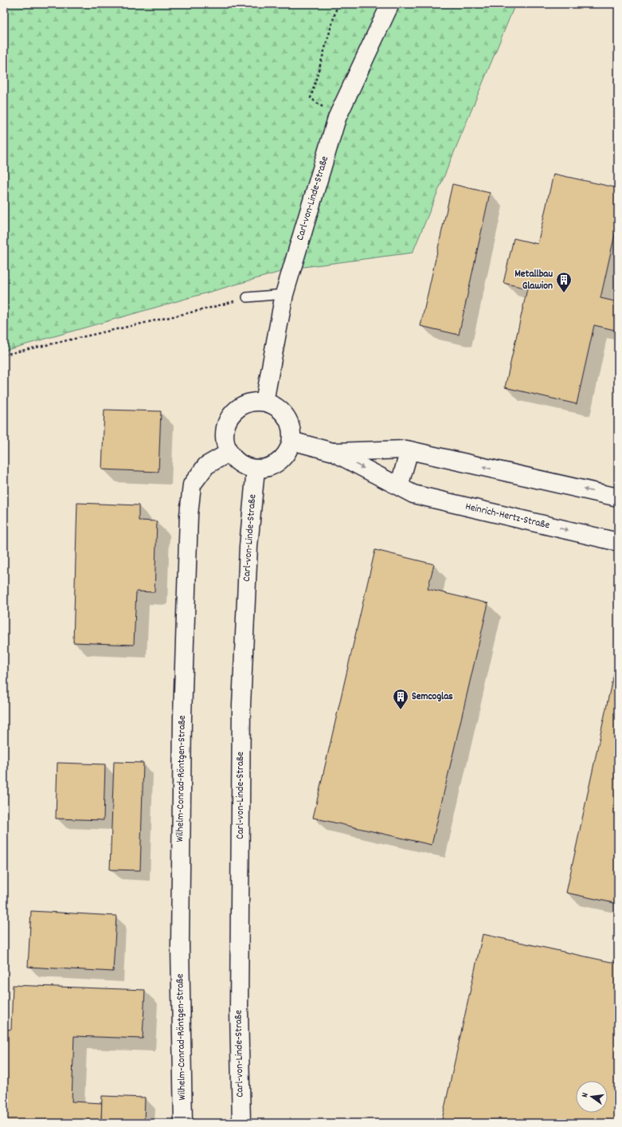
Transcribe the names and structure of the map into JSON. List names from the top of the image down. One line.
{"streets":{"street":["Carl-von-Linde-Straße","Heinrich-Hertz-Straße","Wilhelm-Conrad-Röntgen-Straße"]},"crossings":[["Carl-von-Linde-Straße","Heinrich-Hertz-Straße"],["Carl-von-Linde-Straße","Wilhelm-Conrad-Röntgen-Straße"],["Heinrich-Hertz-Straße","Wilhelm-Conrad-Röntgen-Straße"]],"places":{"building":["Metallbau Glawion","Semcoglas"]},"north":"left"}
